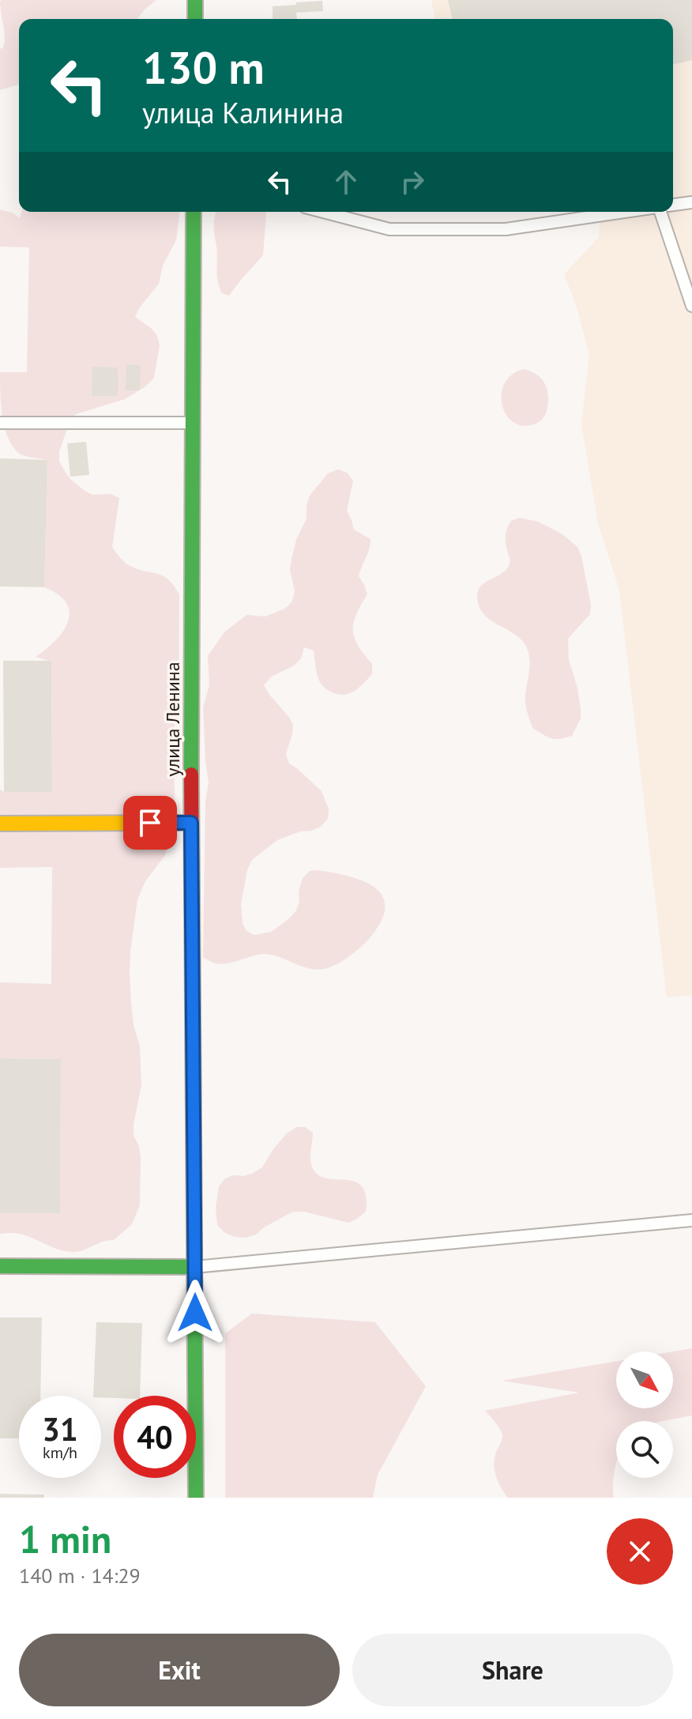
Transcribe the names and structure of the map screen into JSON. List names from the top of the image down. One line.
{"streets":{"street":["улица Ленина"]},"north":"bottom right","page":{"turn":["130 m","улица Калинина"],"speed":"31 km/h","limit":"40","heading":["1 min","140 m · 14:29"],"buttons":["Exit","Share"]}}
